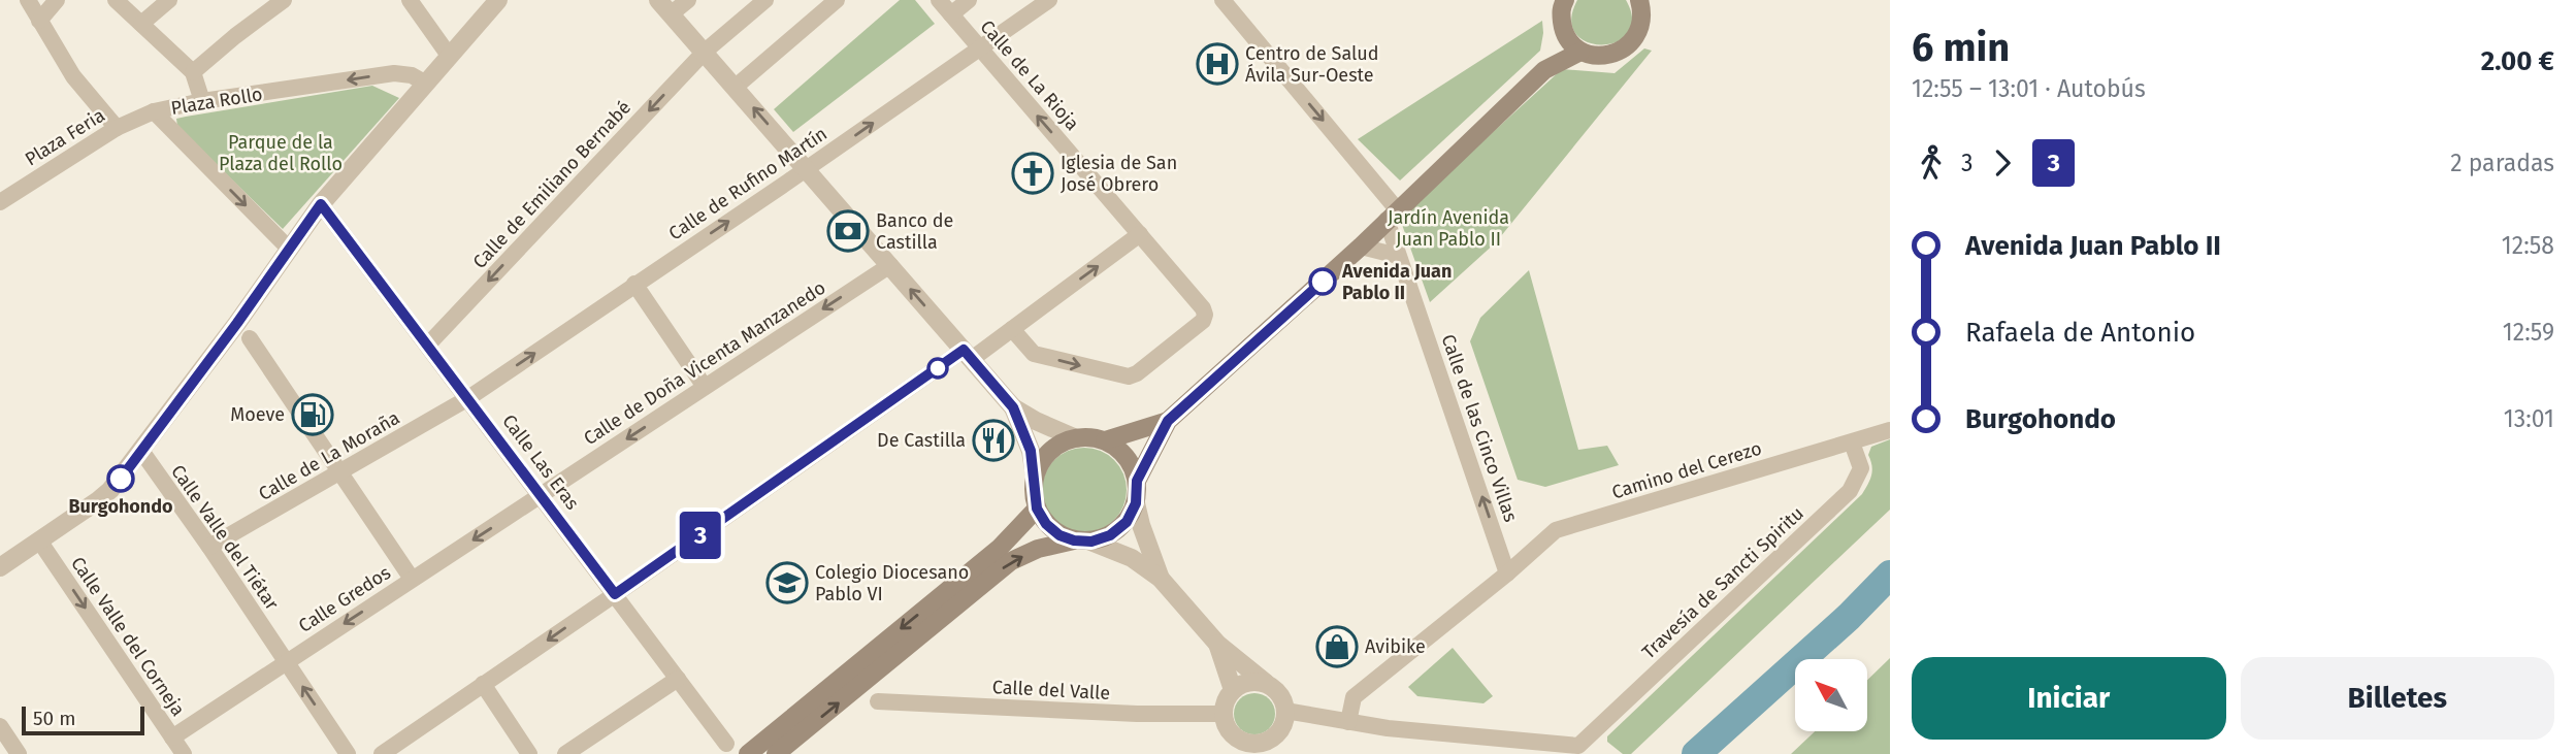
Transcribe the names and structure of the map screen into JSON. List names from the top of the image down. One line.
{"streets":{"street":["Calle de La Rioja","Plaza Rollo","Plaza Feria","Calle de Rufino Martín","Calle de Emiliano Bernabé","Calle de Doña Vicenta Manzanedo","Calle de las Cinco Villas","Calle de La Moraña","Calle Las Eras","Camino del Cerezo","Calle Valle del Tiétar","Travesía de Sancti Spiritu","Calle Gredos","Calle Valle del Corneja","Calle del Valle"]},"crossings":[["Calle de La Rioja","Calle de Rufino Martín"],["Plaza Rollo","Plaza Feria"],["Calle de Rufino Martín","Calle de La Moraña"],["Calle de Rufino Martín","Calle Las Eras"],["Calle de Emiliano Bernabé","Calle Las Eras"],["Calle de Doña Vicenta Manzanedo","Calle Las Eras"],["Calle de Doña Vicenta Manzanedo","Calle Gredos"],["Calle de las Cinco Villas","Camino del Cerezo"],["Calle de La Moraña","Calle Las Eras"],["Calle de La Moraña","Calle Valle del Tiétar"],["Calle Las Eras","Calle Gredos"],["Camino del Cerezo","Travesía de Sancti Spiritu"],["Calle Valle del Tiétar","Calle Gredos"],["Calle Gredos","Calle Valle del Corneja"]],"one_way":["Calle de Rufino Martín","Calle de Emiliano Bernabé","Calle de las Cinco Villas","Calle Valle del Corneja"],"parks":["Parque de la Plaza del Rollo","Jardín Avenida Juan Pablo II"],"places":{"hospital":["Centro de Salud Ávila Sur-Oeste"],"church":["Iglesia de San José Obrero"],"bank":["Banco de Castilla"],"other":["Avenida Juan Pablo II","Burgohondo"],"fuel station":["Moeve"],"restaurant":["De Castilla"],"school or university":["Colegio Diocesano Pablo VI"],"shop":["Avibike"]},"lines":["bus line 3"],"scale_bar":"50 m","north":"top left","page":{"on_map":"3","heading":["6 min","12:55 – 13:01 · Autobús","2.00 €"],"legs":["3","3","2 paradas"],"list":[{"name":"Avenida Juan Pablo II","value":"12:58"},{"name":"Rafaela de Antonio","value":"12:59"},{"name":"Burgohondo","value":"13:01"}],"buttons":["Iniciar","Billetes"],"scale":"50 m"}}
